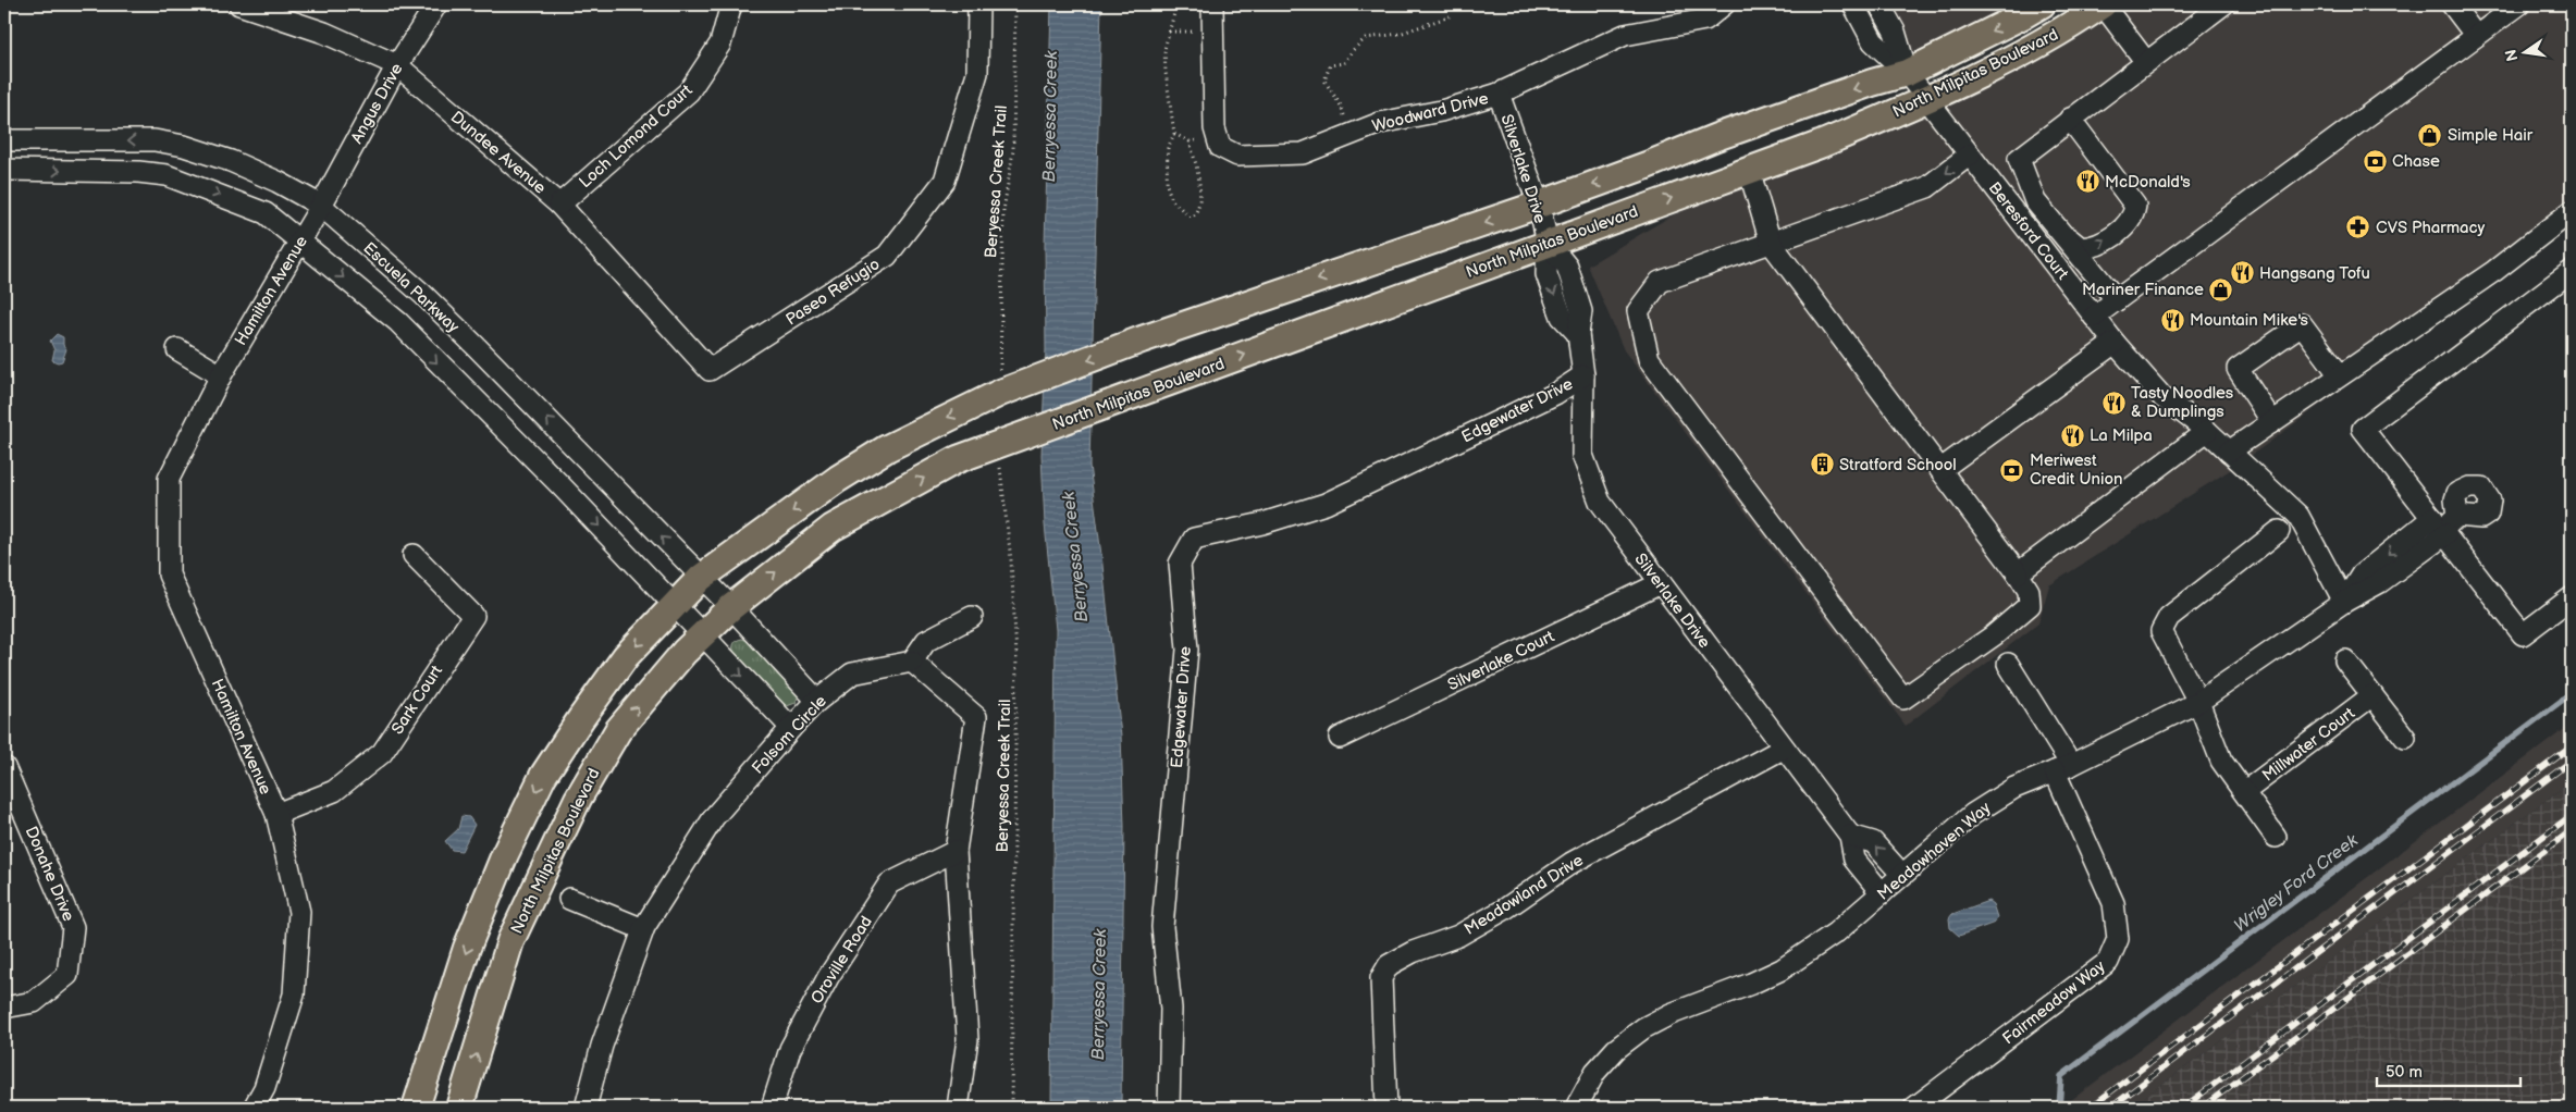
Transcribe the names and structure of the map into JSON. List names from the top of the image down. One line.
{"streets":{"main road":["North Milpitas Boulevard"],"street":["Angus Drive","Woodward Drive","Loch Lomond Court","Dundee Avenue","Silverlake Drive","Beresford Court","Escuela Parkway","Hamilton Avenue","Paseo Refugio","Edgewater Drive","Silverlake Court","Sark Court","Folsom Circle","Millwater Court","Meadowhaven Way","Donahe Drive","Meadowland Drive","Oroville Road","Fairmeadow Way"],"path":["Beryessa Creek Trail"]},"crossings":[["North Milpitas Boulevard","Silverlake Drive"],["North Milpitas Boulevard","Beryessa Creek Trail"],["North Milpitas Boulevard","Beresford Court"],["North Milpitas Boulevard","Escuela Parkway"],["Angus Drive","Dundee Avenue"],["Angus Drive","Escuela Parkway"],["Angus Drive","Hamilton Avenue"],["Woodward Drive","Silverlake Drive"],["Loch Lomond Court","Dundee Avenue"],["Dundee Avenue","Paseo Refugio"],["Silverlake Drive","Edgewater Drive"],["Silverlake Drive","Silverlake Court"],["Silverlake Drive","Meadowhaven Way"],["Silverlake Drive","Meadowland Drive"],["Beresford Court","Meadowhaven Way"],["Escuela Parkway","Hamilton Avenue"],["Escuela Parkway","Folsom Circle"],["Hamilton Avenue","Sark Court"],["Meadowhaven Way","Fairmeadow Way"]],"water":["Berryessa Creek","Wrigley Ford Creek"],"places":{"shop":["Simple Hair","Mariner Finance"],"bank":["Chase","Meriwest Credit Union"],"restaurant":["McDonald's","Hangsang Tofu","Mountain Mike's","Tasty Noodles & Dumplings","La Milpa"],"pharmacy":["CVS Pharmacy"],"building":["Stratford School"]},"scale_bar":"50 m","north":"left"}
